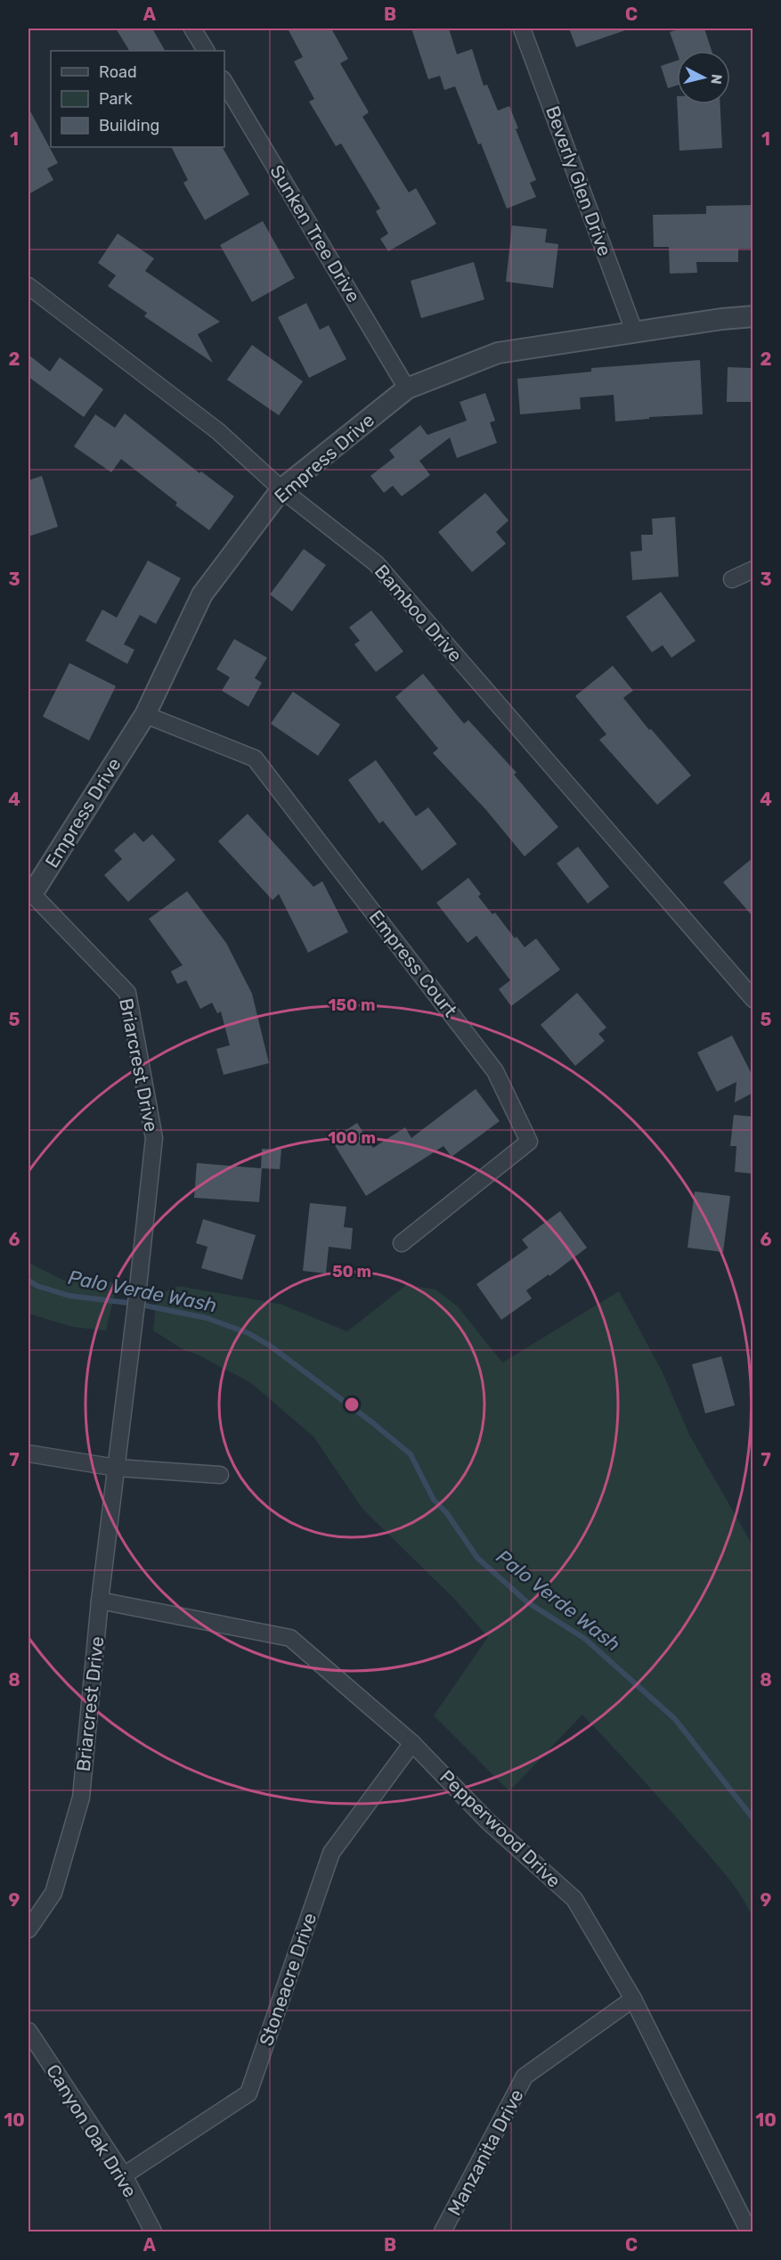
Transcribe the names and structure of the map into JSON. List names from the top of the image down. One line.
{"streets":{"street":["Beverly Glen Drive","Sunken Tree Drive","Empress Drive","Bamboo Drive","Empress Court","Briarcrest Drive","Pepperwood Drive","Stoneacre Drive","Canyon Oak Drive","Manzanita Drive"]},"crossings":[["Beverly Glen Drive","Empress Drive"],["Sunken Tree Drive","Empress Drive"],["Empress Drive","Bamboo Drive"],["Empress Drive","Empress Court"],["Empress Drive","Briarcrest Drive"],["Briarcrest Drive","Pepperwood Drive"],["Pepperwood Drive","Stoneacre Drive"],["Pepperwood Drive","Manzanita Drive"],["Stoneacre Drive","Canyon Oak Drive"]],"water":["Palo Verde Wash"],"legend":["Road","Park","Building"],"north":"right","grid":{"columns":["A","B","C"],"rows":["1","2","3","4","5","6","7","8","9","10"]},"rings":["150 m","100 m","50 m"]}
